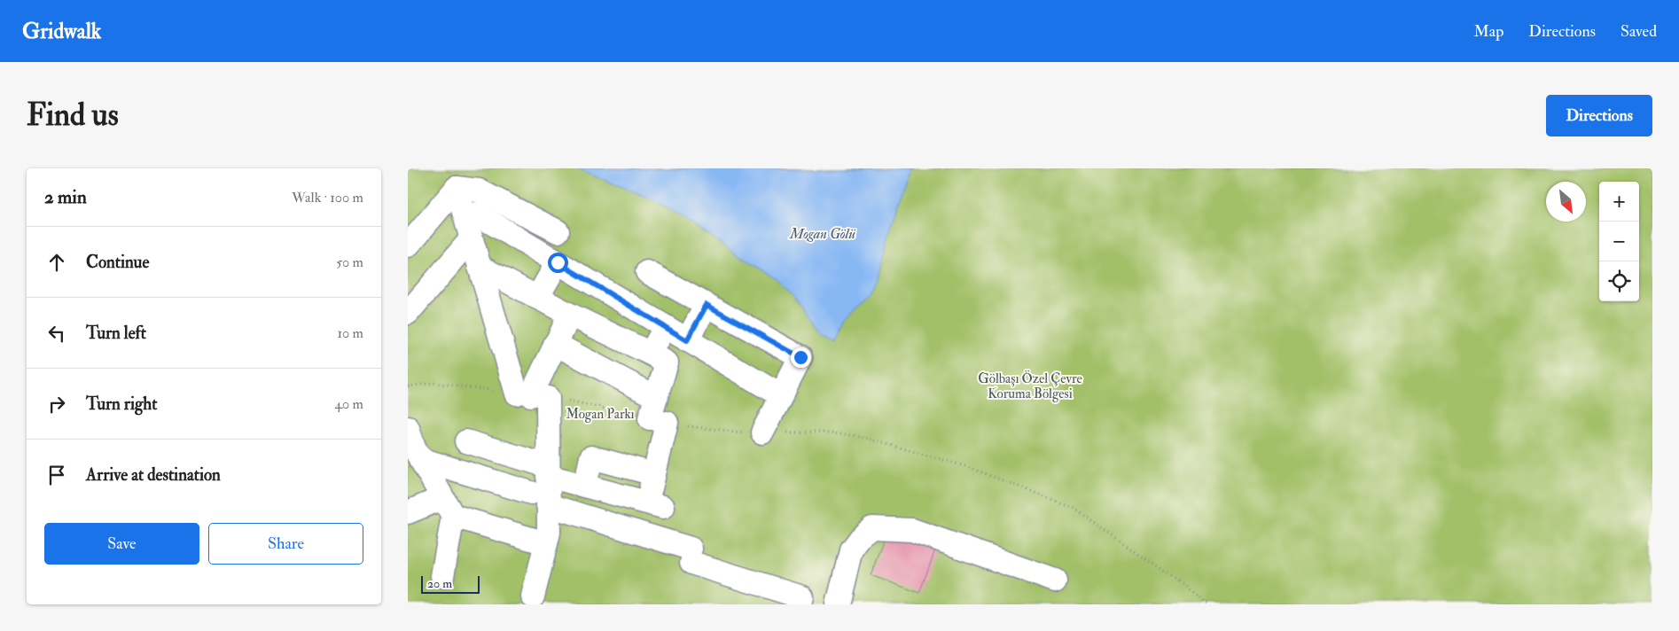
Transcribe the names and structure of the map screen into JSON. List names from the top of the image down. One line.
{"water":["Mogan Gölü"],"parks":["Gölbaşı Özel Çevre Koruma Bölgesi","Mogan Parkı"],"scale_bar":"20 m","north":"bottom right","page":{"header":"Gridwalk","nav":["Map","Directions","Saved"],"buttons":["Directions",["Save","Share"]],"title":"Find us","heading":["2 min","Walk · 100 m"],"map_buttons":["+","−"],"list":[["Continue","50 m"],["Turn left","10 m"],["Turn right","40 m"],"Arrive at destination"],"scale":"20 m"}}
